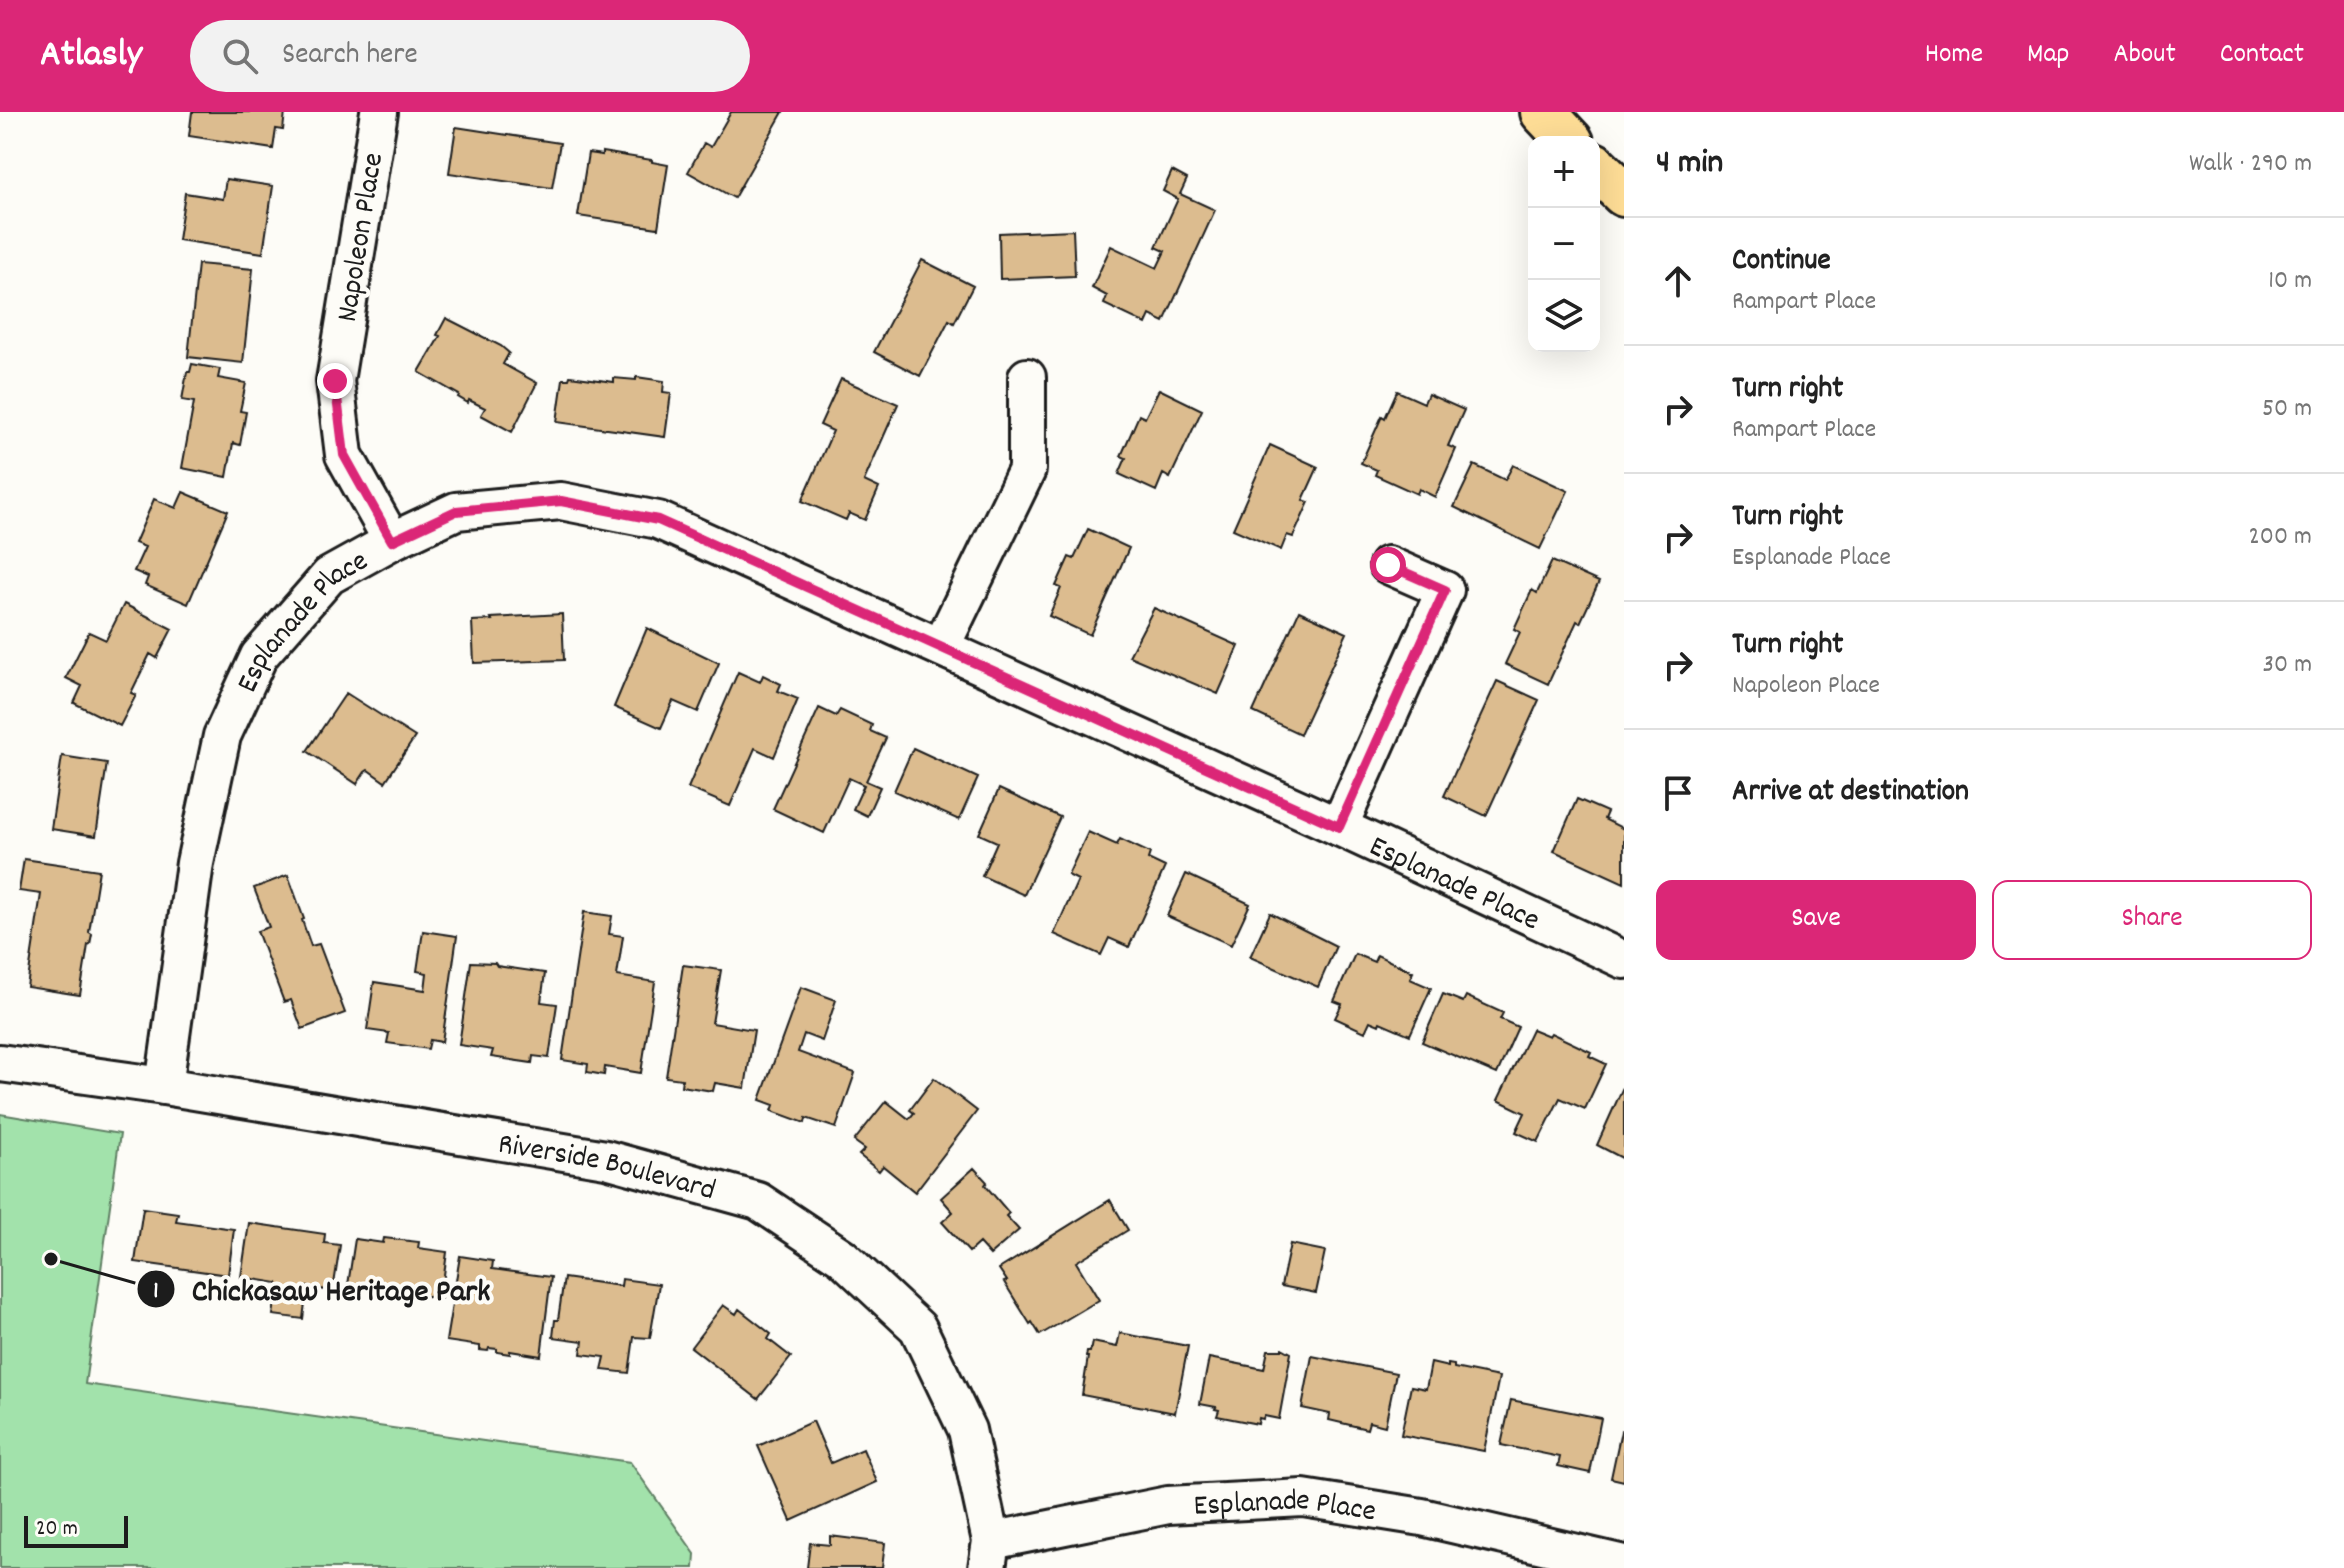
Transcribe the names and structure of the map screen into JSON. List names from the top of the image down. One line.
{"streets":{"street":["Napoleon Place","Esplanade Place","Riverside Boulevard"]},"crossings":[["Napoleon Place","Esplanade Place"],["Esplanade Place","Riverside Boulevard"]],"places":["Chickasaw Heritage Park"],"scale_bar":"20 m","page":{"header":"Atlasly","search":"Search here","nav":["Home","Map","About","Contact"],"heading":["4 min","Walk · 290 m"],"map_buttons":["+","−"],"list":[["Continue","Rampart Place","10 m"],["Turn right","Rampart Place","50 m"],["Turn right","Esplanade Place","200 m"],["Turn right","Napoleon Place","30 m"],"Arrive at destination"],"buttons":["Save","Share"],"scale":"20 m"}}
